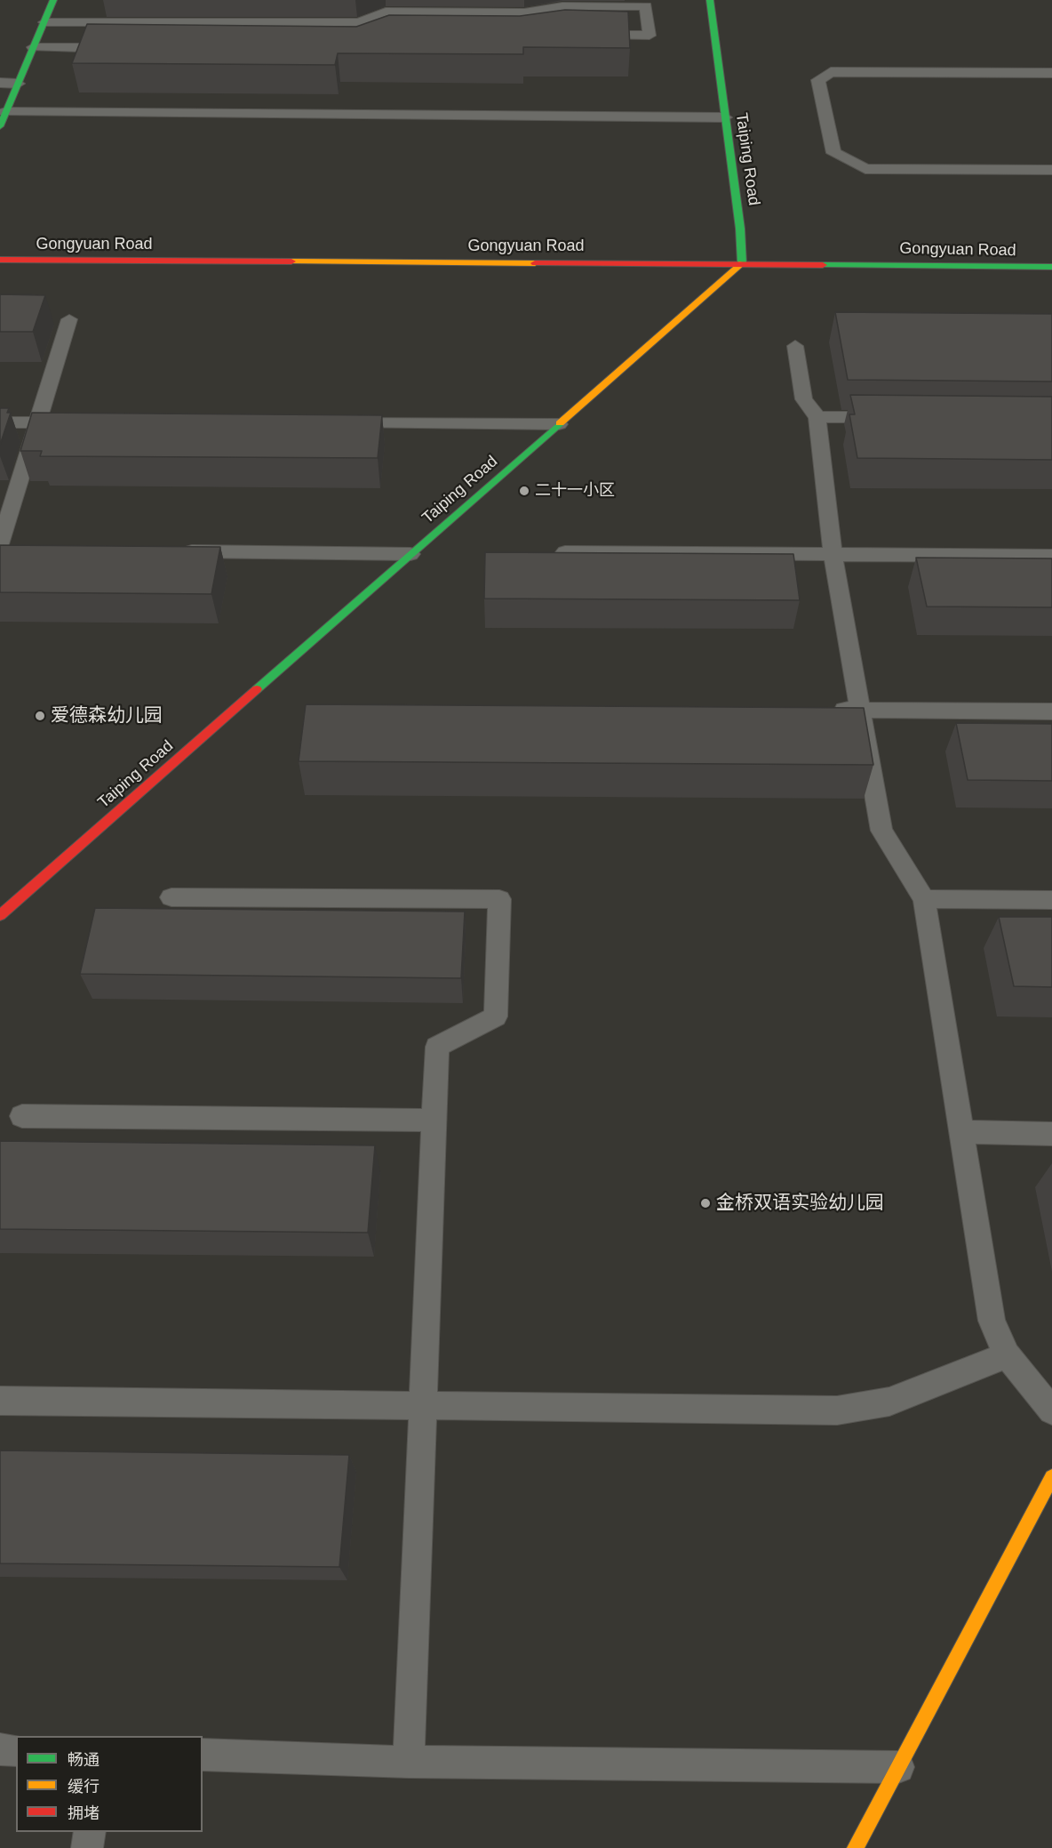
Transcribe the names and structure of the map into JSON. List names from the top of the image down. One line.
{"streets":{"street":["Taiping Road","Gongyuan Road"]},"crossings":[["Taiping Road","Gongyuan Road"]],"places":["二十一小区","爱德森幼儿园","金桥双语实验幼儿园"],"legend":["畅通","缓行","拥堵"]}
